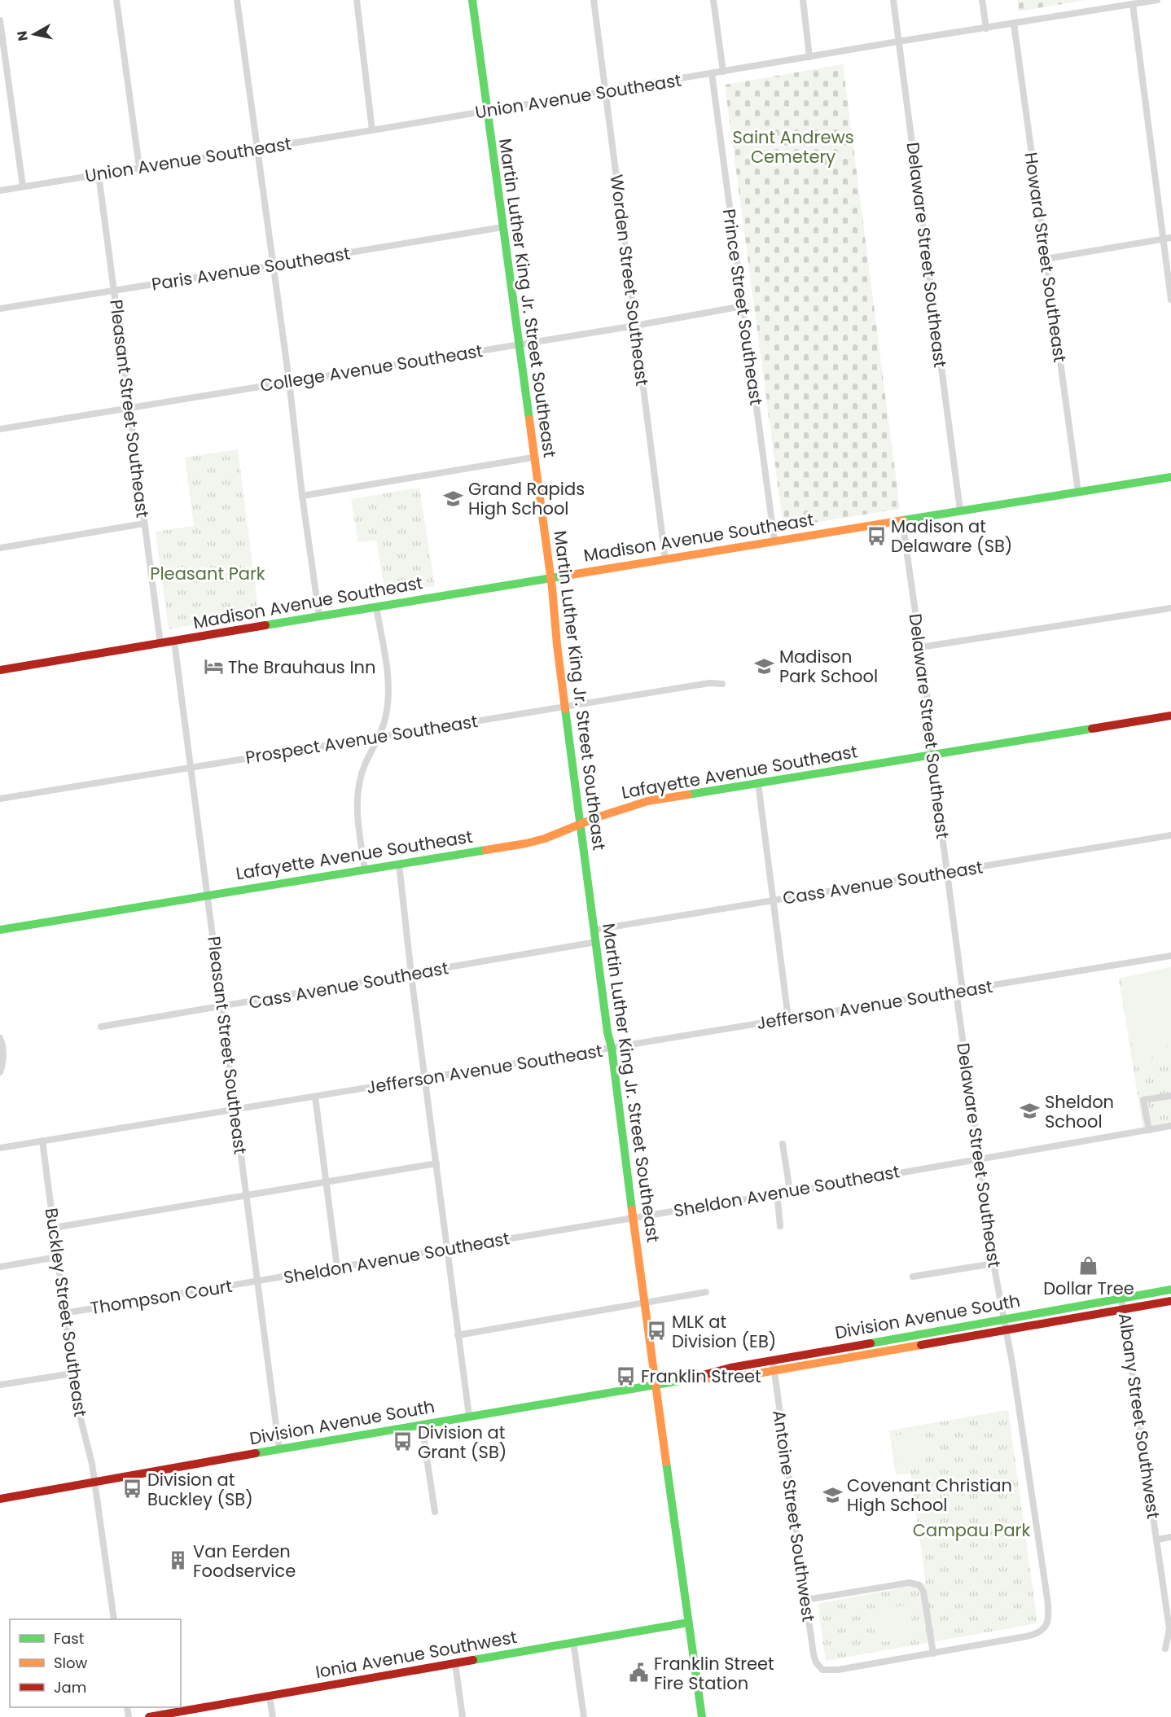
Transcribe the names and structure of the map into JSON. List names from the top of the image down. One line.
{"streets":{"main road":["Martin Luther King Jr. Street Southeast","Madison Avenue Southeast","Lafayette Avenue Southeast","Division Avenue South","Ionia Avenue Southwest"],"street":["Union Avenue Southeast","Delaware Street Southeast","Howard Street Southeast","Paris Avenue Southeast","Worden Street Southeast","Prince Street Southeast","College Avenue Southeast","Pleasant Street Southeast","Prospect Avenue Southeast","Cass Avenue Southeast","Jefferson Avenue Southeast","Sheldon Avenue Southeast","Thompson Court","Buckley Street Southeast","Albany Street Southwest","Antoine Street Southwest"]},"crossings":[["Union Avenue Southeast","Delaware Street Southeast"],["Union Avenue Southeast","Howard Street Southeast"],["Union Avenue Southeast","Worden Street Southeast"],["Union Avenue Southeast","Martin Luther King Jr. Street Southeast"],["Union Avenue Southeast","Prince Street Southeast"],["Union Avenue Southeast","Pleasant Street Southeast"],["Delaware Street Southeast","Madison Avenue Southeast"],["Delaware Street Southeast","Lafayette Avenue Southeast"],["Delaware Street Southeast","Cass Avenue Southeast"],["Delaware Street Southeast","Jefferson Avenue Southeast"],["Delaware Street Southeast","Sheldon Avenue Southeast"],["Delaware Street Southeast","Division Avenue South"],["Delaware Street Southeast","Antoine Street Southwest"],["Howard Street Southeast","Madison Avenue Southeast"],["Paris Avenue Southeast","Martin Luther King Jr. Street Southeast"],["Paris Avenue Southeast","Pleasant Street Southeast"],["Worden Street Southeast","College Avenue Southeast"],["Worden Street Southeast","Madison Avenue Southeast"],["Martin Luther King Jr. Street Southeast","College Avenue Southeast"],["Martin Luther King Jr. Street Southeast","Madison Avenue Southeast"],["Martin Luther King Jr. Street Southeast","Prospect Avenue Southeast"],["Martin Luther King Jr. Street Southeast","Lafayette Avenue Southeast"],["Martin Luther King Jr. Street Southeast","Cass Avenue Southeast"],["Martin Luther King Jr. Street Southeast","Jefferson Avenue Southeast"],["Martin Luther King Jr. Street Southeast","Sheldon Avenue Southeast"],["Martin Luther King Jr. Street Southeast","Division Avenue South"],["Martin Luther King Jr. Street Southeast","Ionia Avenue Southwest"],["Prince Street Southeast","College Avenue Southeast"],["Prince Street Southeast","Madison Avenue Southeast"],["College Avenue Southeast","Pleasant Street Southeast"],["Pleasant Street Southeast","Madison Avenue Southeast"],["Pleasant Street Southeast","Prospect Avenue Southeast"],["Pleasant Street Southeast","Lafayette Avenue Southeast"],["Pleasant Street Southeast","Cass Avenue Southeast"],["Pleasant Street Southeast","Jefferson Avenue Southeast"],["Pleasant Street Southeast","Sheldon Avenue Southeast"],["Pleasant Street Southeast","Thompson Court"],["Pleasant Street Southeast","Division Avenue South"],["Jefferson Avenue Southeast","Buckley Street Southeast"],["Sheldon Avenue Southeast","Thompson Court"],["Thompson Court","Buckley Street Southeast"],["Buckley Street Southeast","Division Avenue South"],["Division Avenue South","Albany Street Southwest"],["Division Avenue South","Antoine Street Southwest"]],"parks":["Saint Andrews Cemetery","Pleasant Park","Campau Park"],"places":{"school or university":["Grand Rapids High School","Madison Park School","Sheldon School","Covenant Christian High School"],"bus stop":["Madison at Delaware (SB)","MLK at Division (EB)","Franklin Street","Division at Grant (SB)","Division at Buckley (SB)"],"hotel":["The Brauhaus Inn"],"shop":["Dollar Tree"],"building":["Van Eerden Foodservice"],"public building":["Franklin Street Fire Station"]},"legend":["Fast","Slow","Jam"],"north":"left"}
